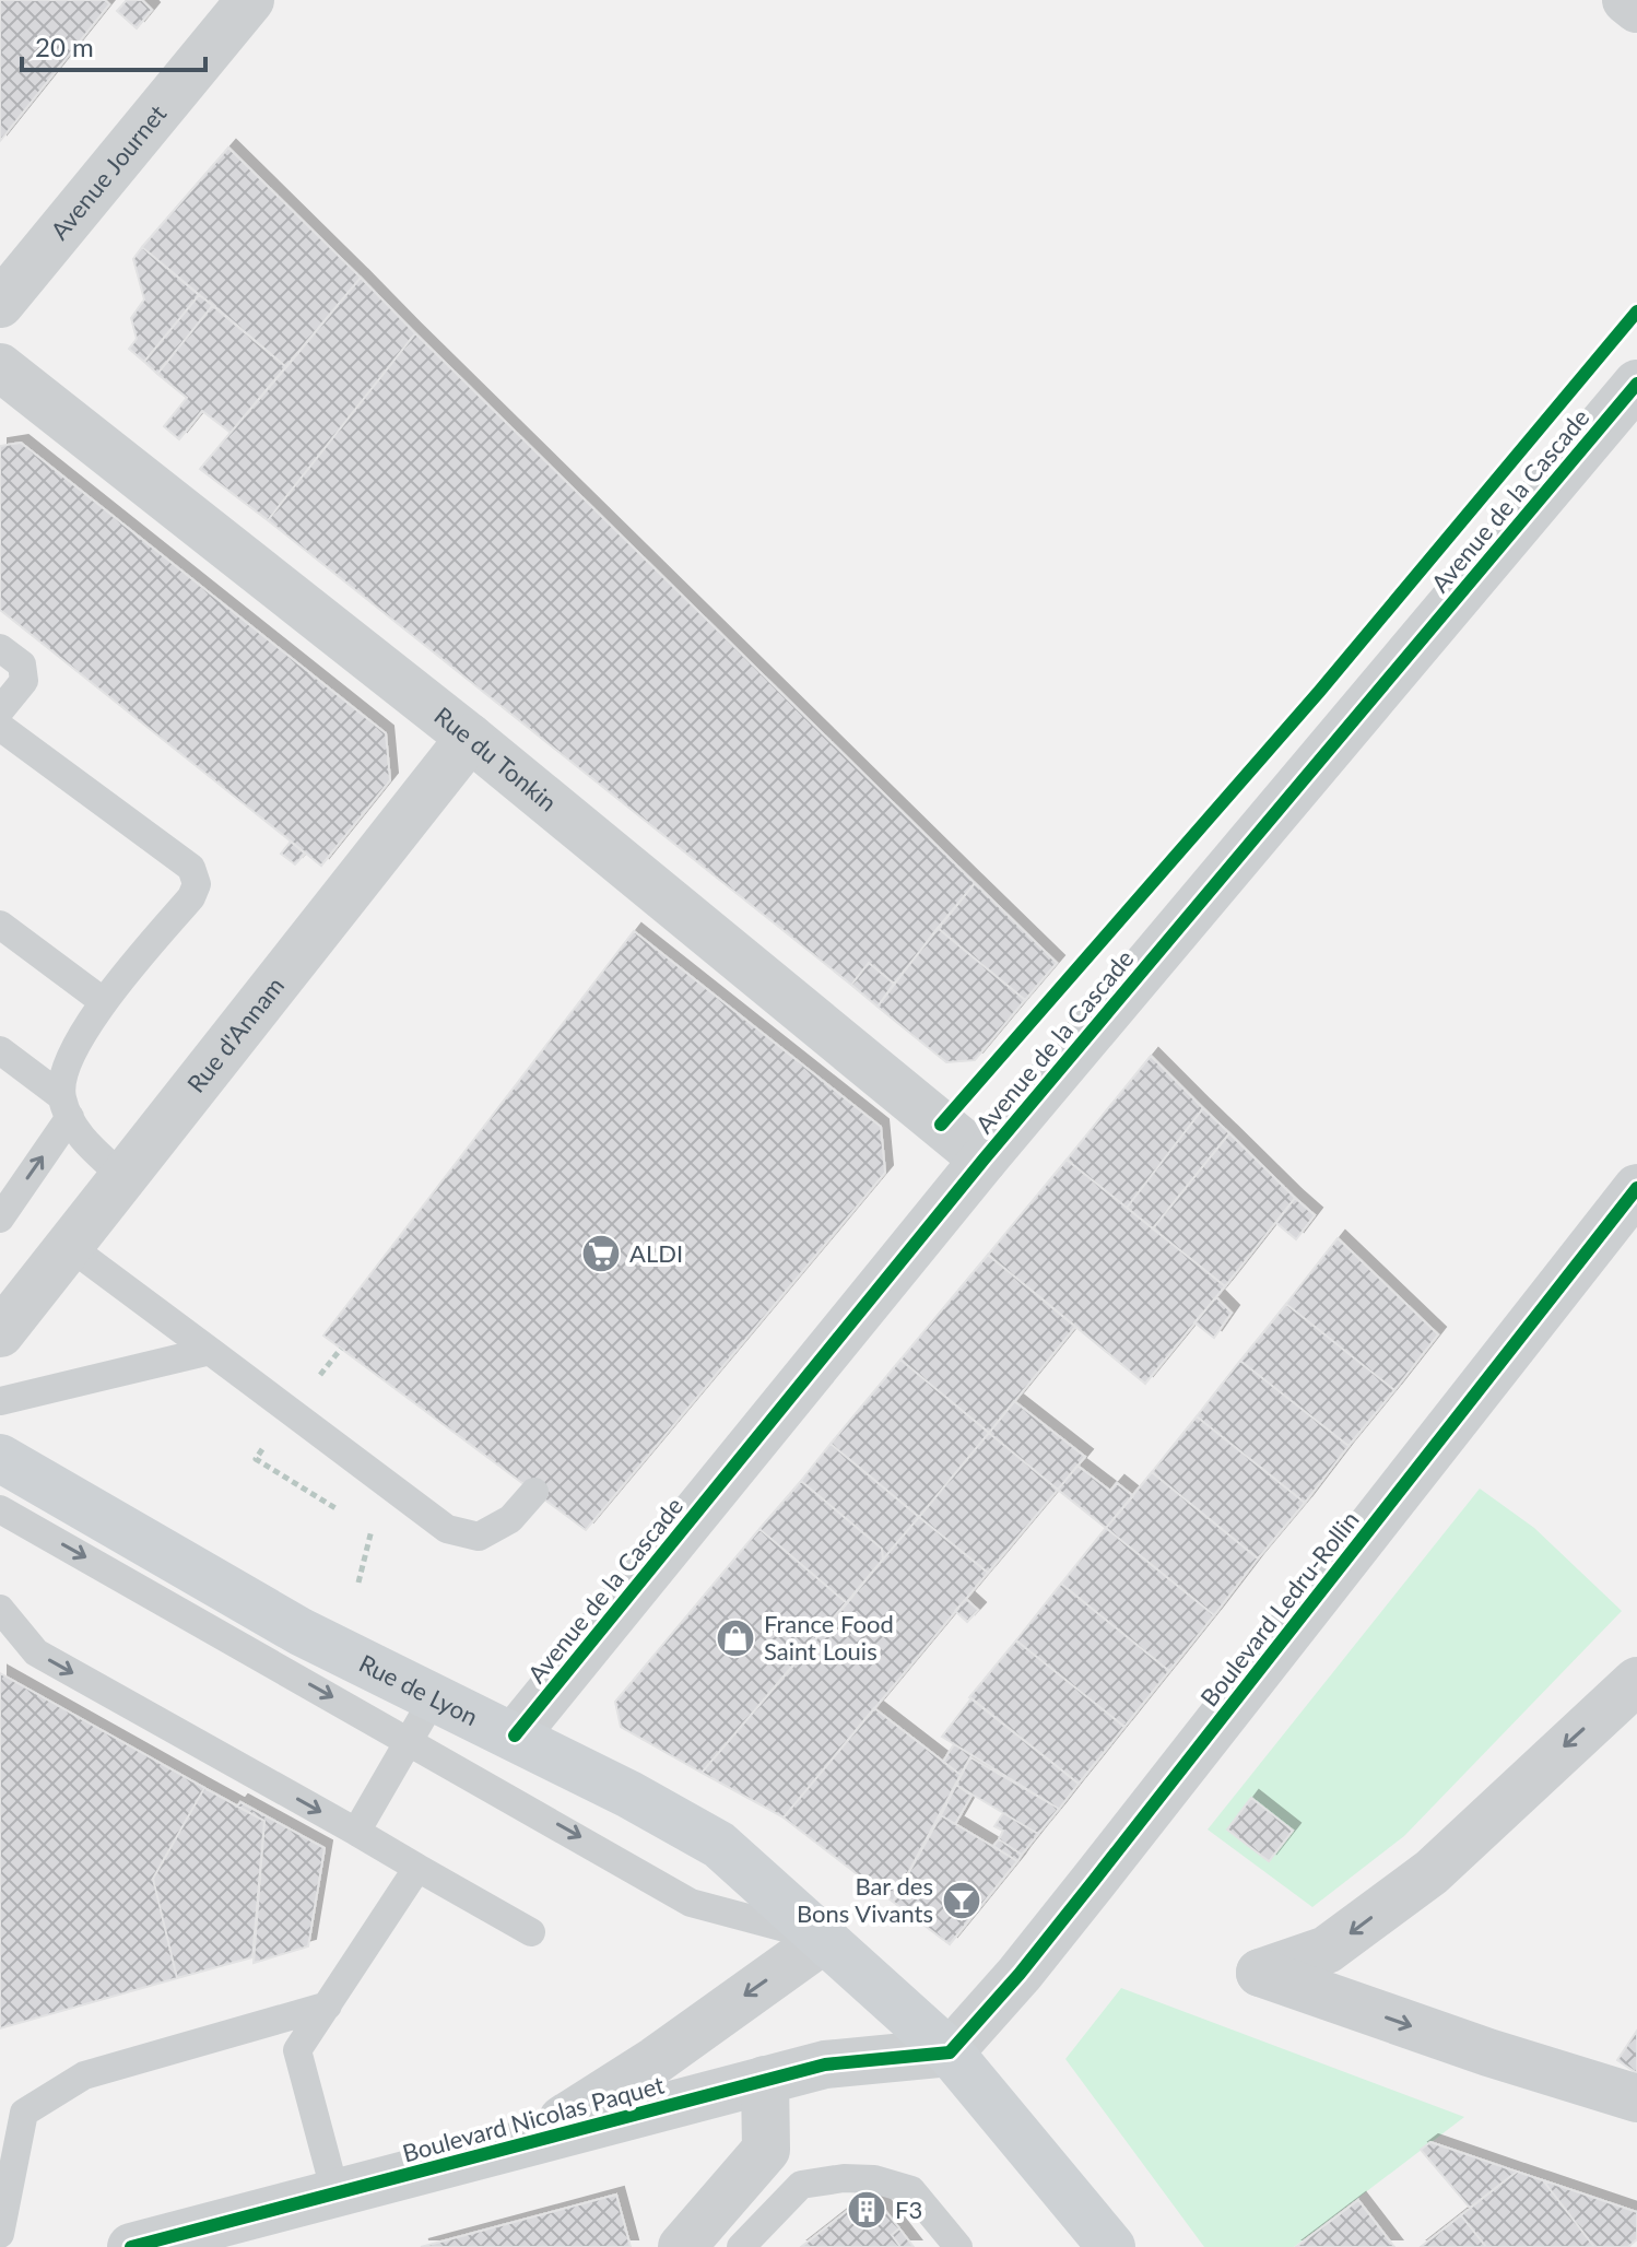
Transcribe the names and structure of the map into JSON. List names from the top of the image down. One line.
{"streets":{"street":["Avenue Journet","Avenue de la Cascade","Rue du Tonkin","Rue d'Annam","Boulevard Ledru-Rollin","Rue de Lyon","Boulevard Nicolas Paquet"]},"crossings":[["Avenue de la Cascade","Rue du Tonkin"],["Avenue de la Cascade","Rue de Lyon"],["Rue du Tonkin","Rue d'Annam"],["Boulevard Ledru-Rollin","Rue de Lyon"],["Boulevard Ledru-Rollin","Boulevard Nicolas Paquet"],["Rue de Lyon","Boulevard Nicolas Paquet"]],"places":{"supermarket":["ALDI"],"shop":["France Food Saint Louis"],"bar":["Bar des Bons Vivants"],"building":["F3"]},"scale_bar":"20 m"}
